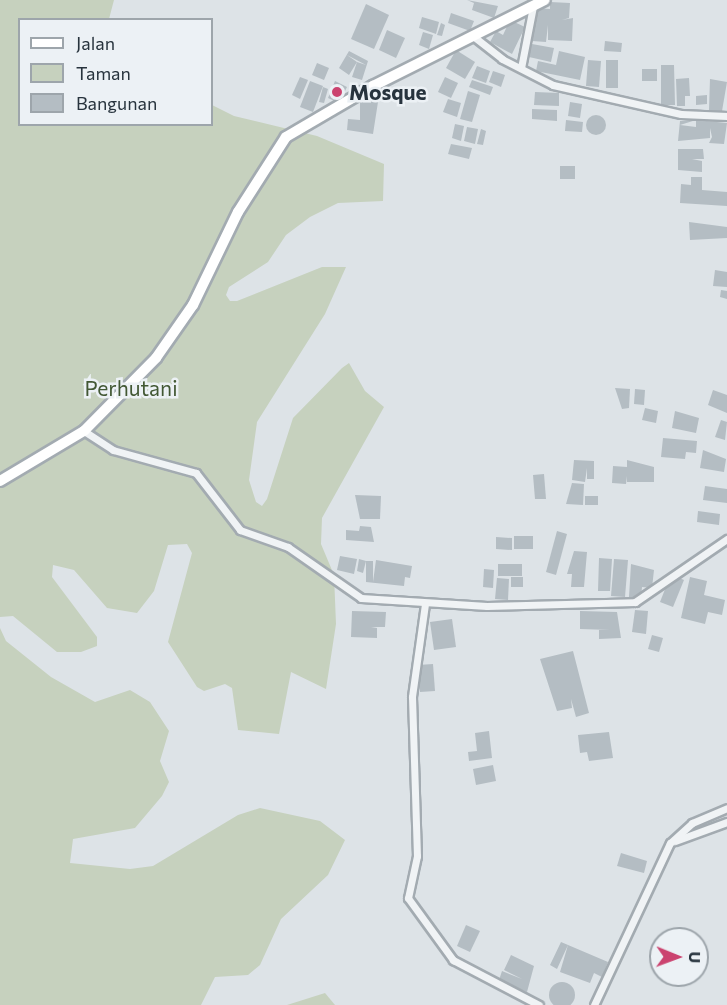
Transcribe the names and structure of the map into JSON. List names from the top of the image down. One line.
{"parks":["Perhutani"],"places":["Mosque"],"legend":["Jalan","Taman","Bangunan"],"north":"right"}
